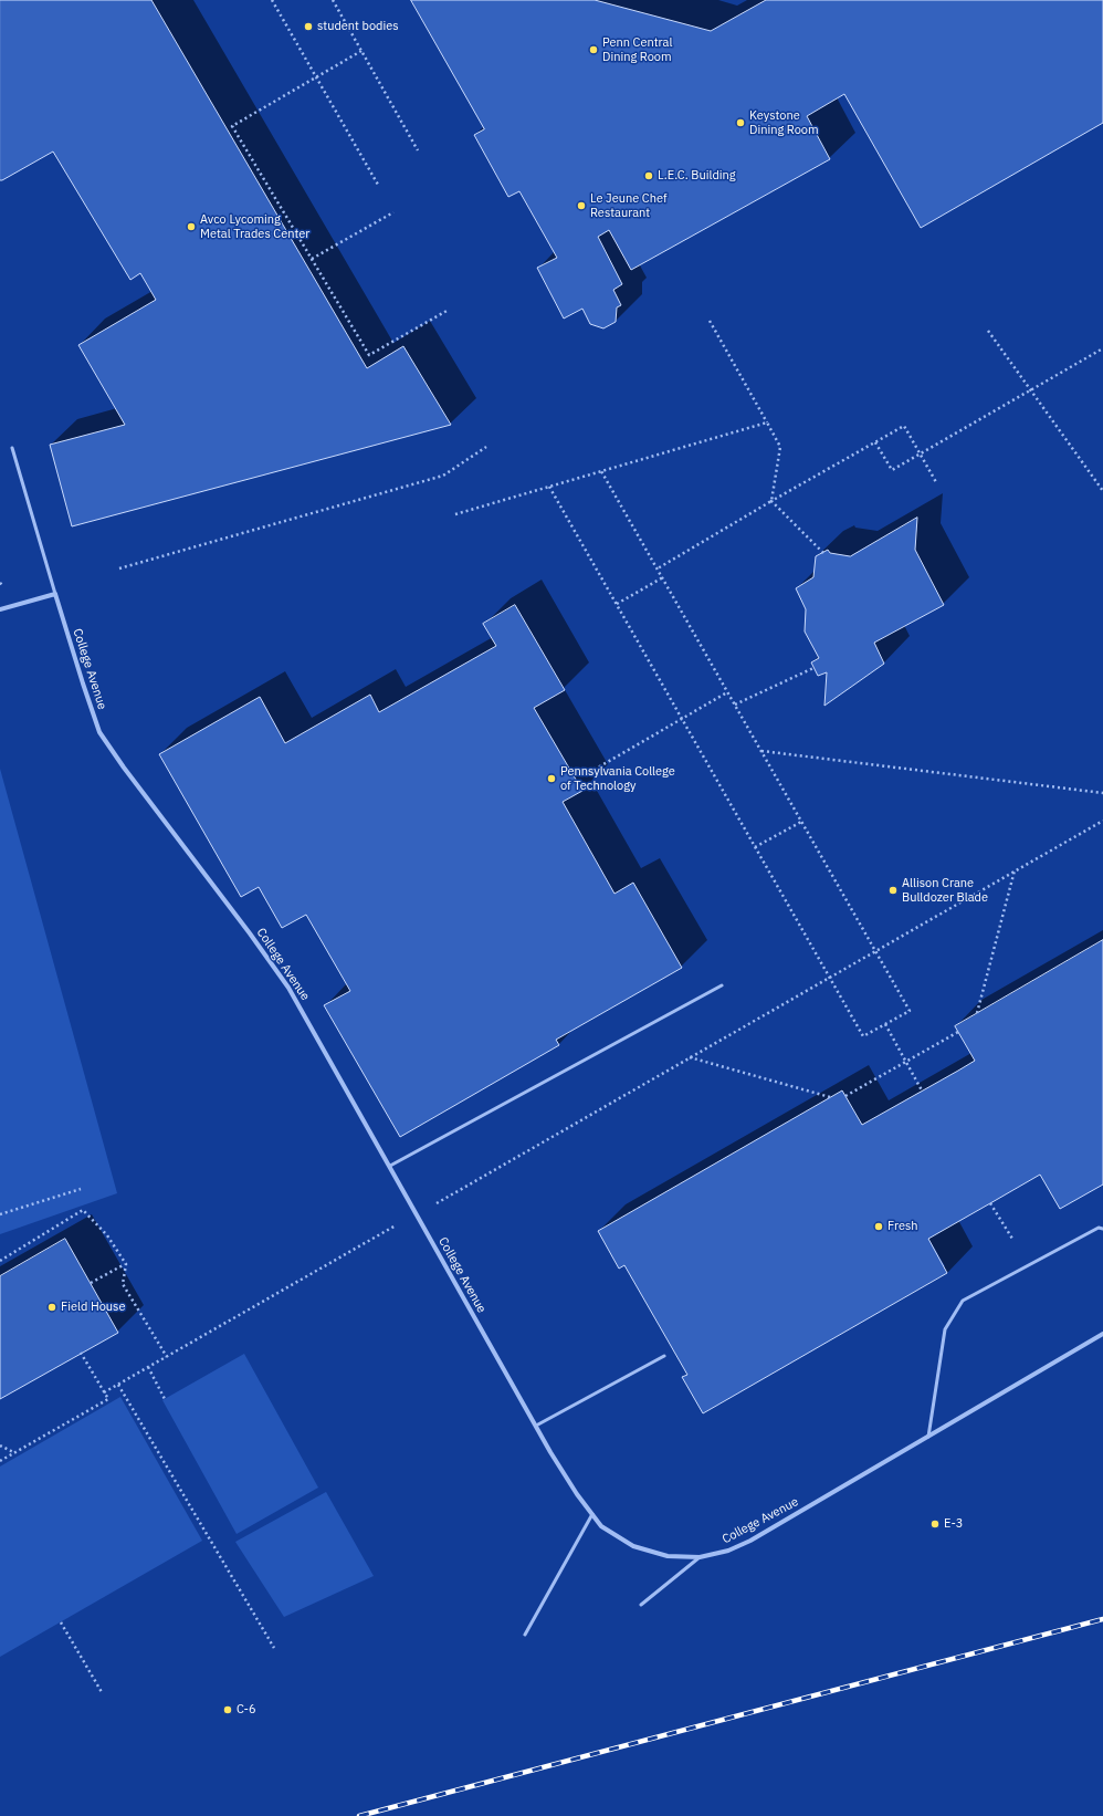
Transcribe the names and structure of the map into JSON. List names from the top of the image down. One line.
{"streets":{"street":["College Avenue"]},"places":["student bodies","Penn Central Dining Room","Keystone Dining Room","L.E.C. Building","Le Jeune Chef Restaurant","Avco Lycoming Metal Trades Center","Pennsylvania College of Technology","Allison Crane Bulldozer Blade","Fresh","Field House","E-3","C-6"]}
